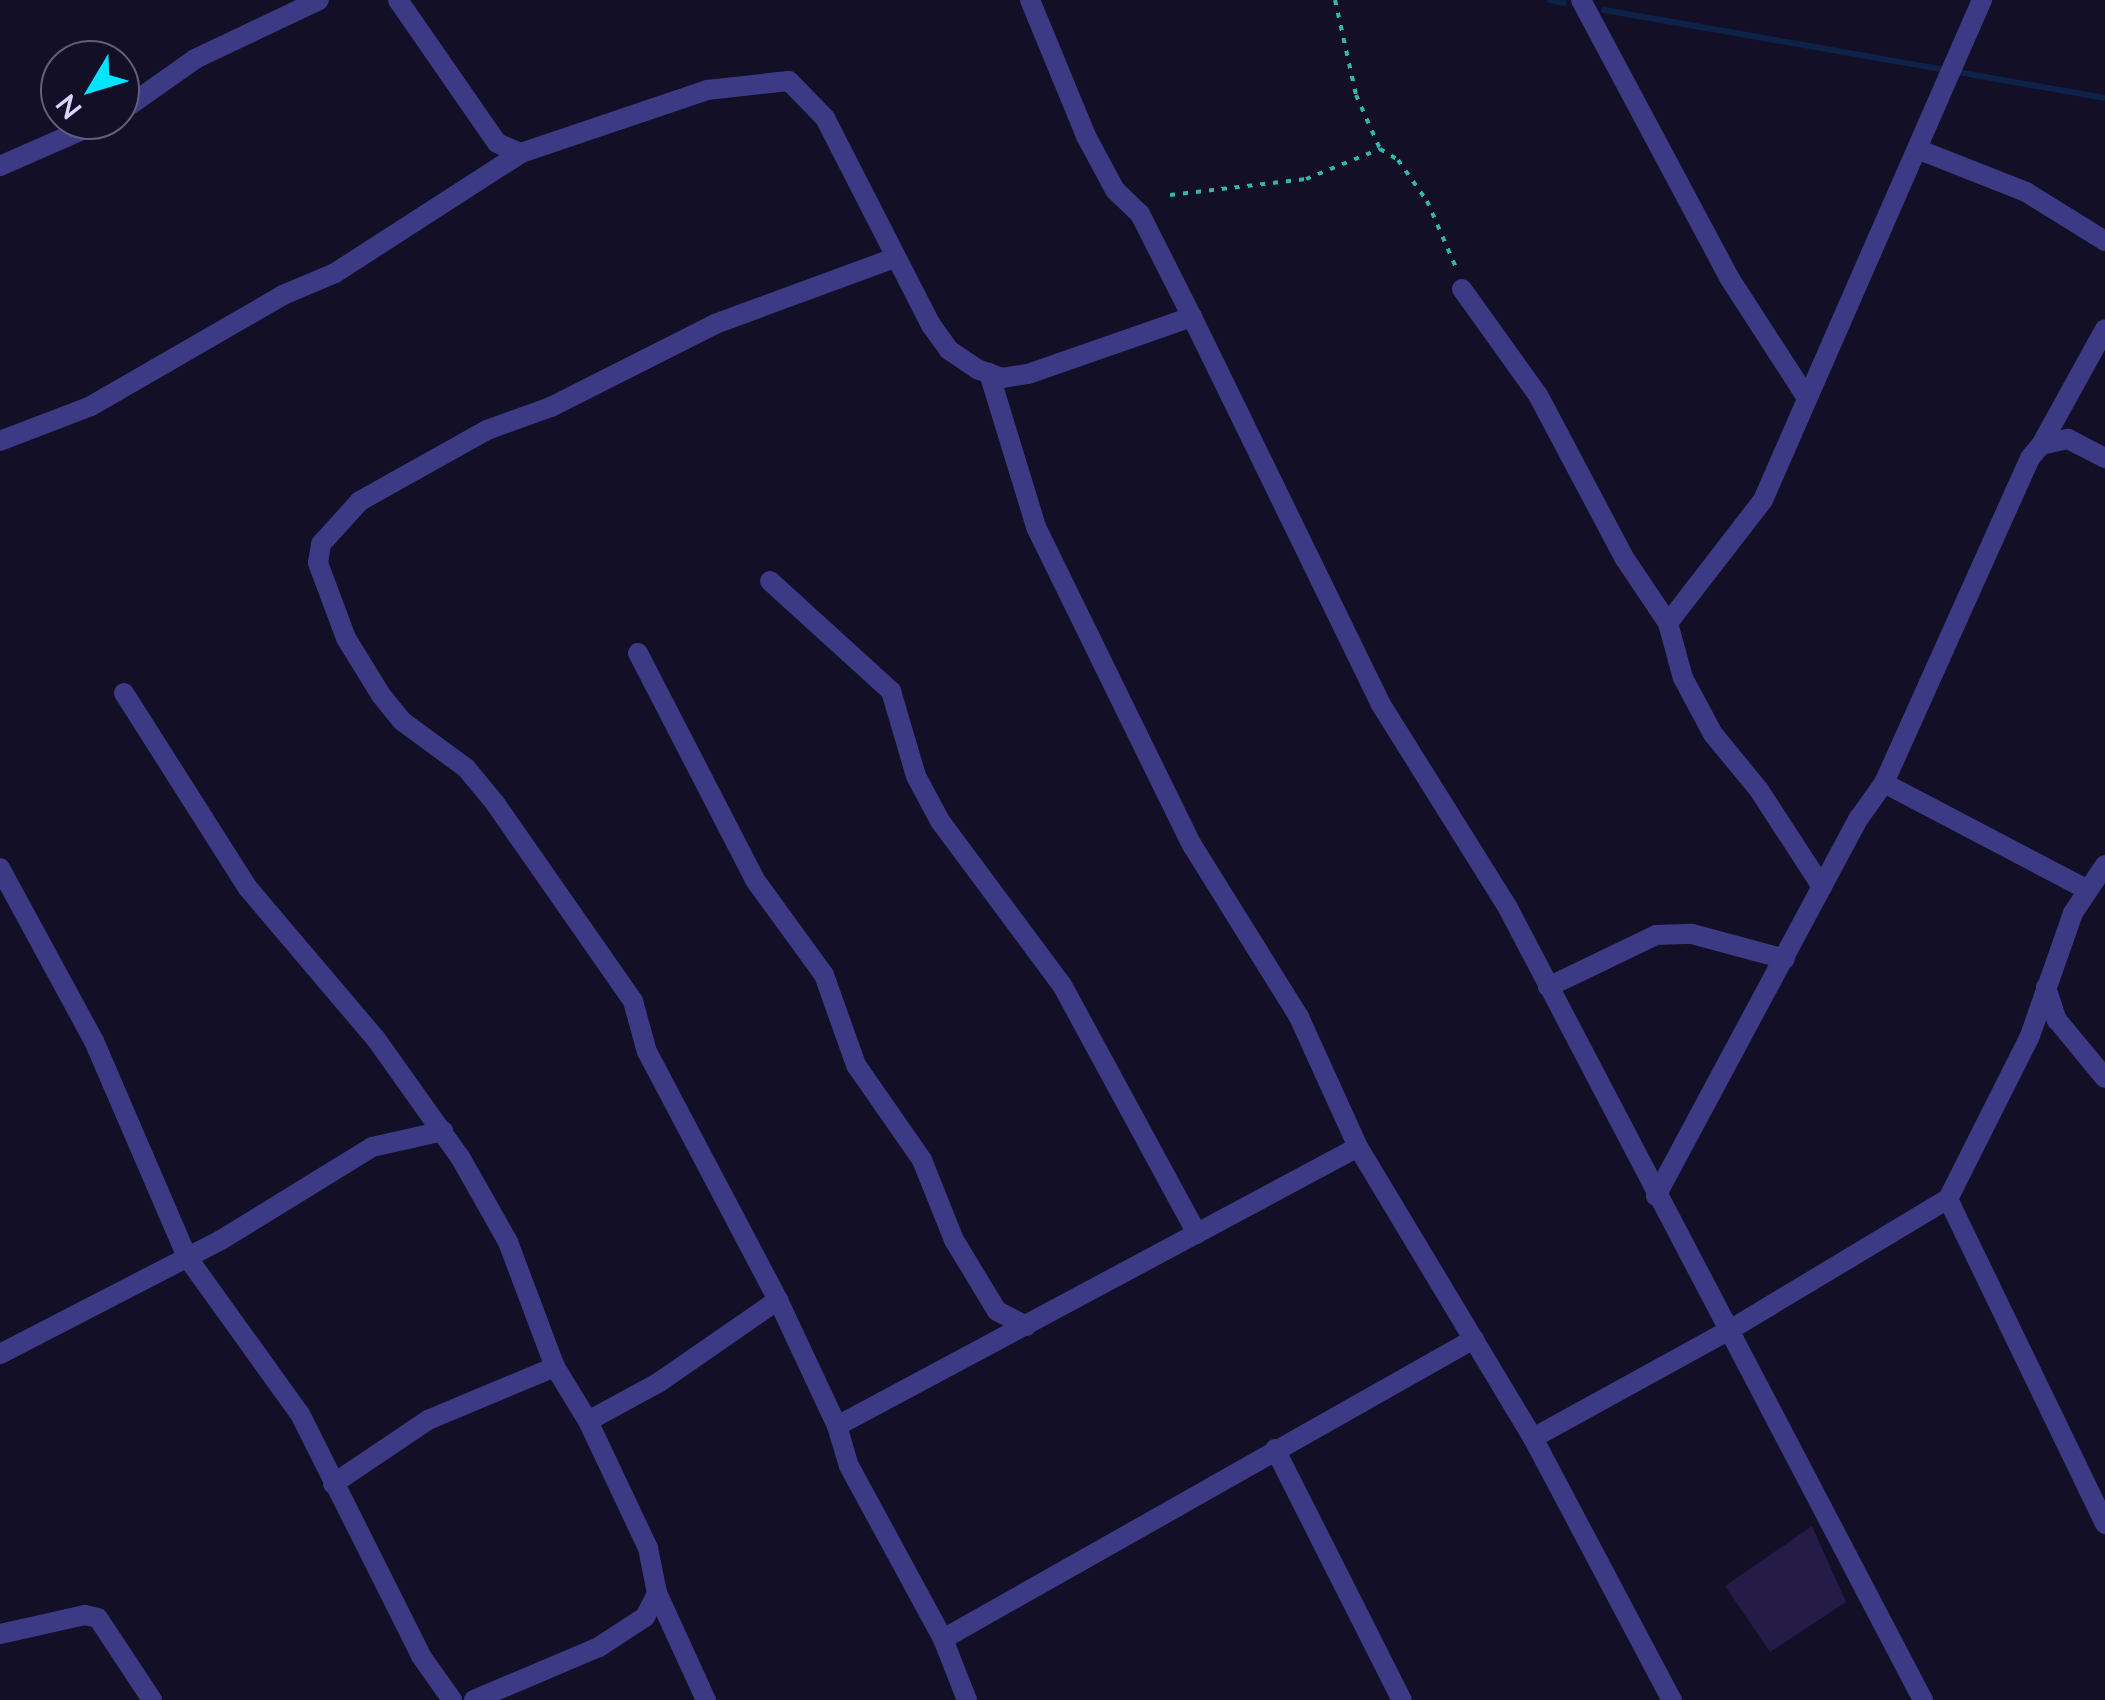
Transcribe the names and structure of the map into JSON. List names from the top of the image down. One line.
{"north":"bottom left"}
